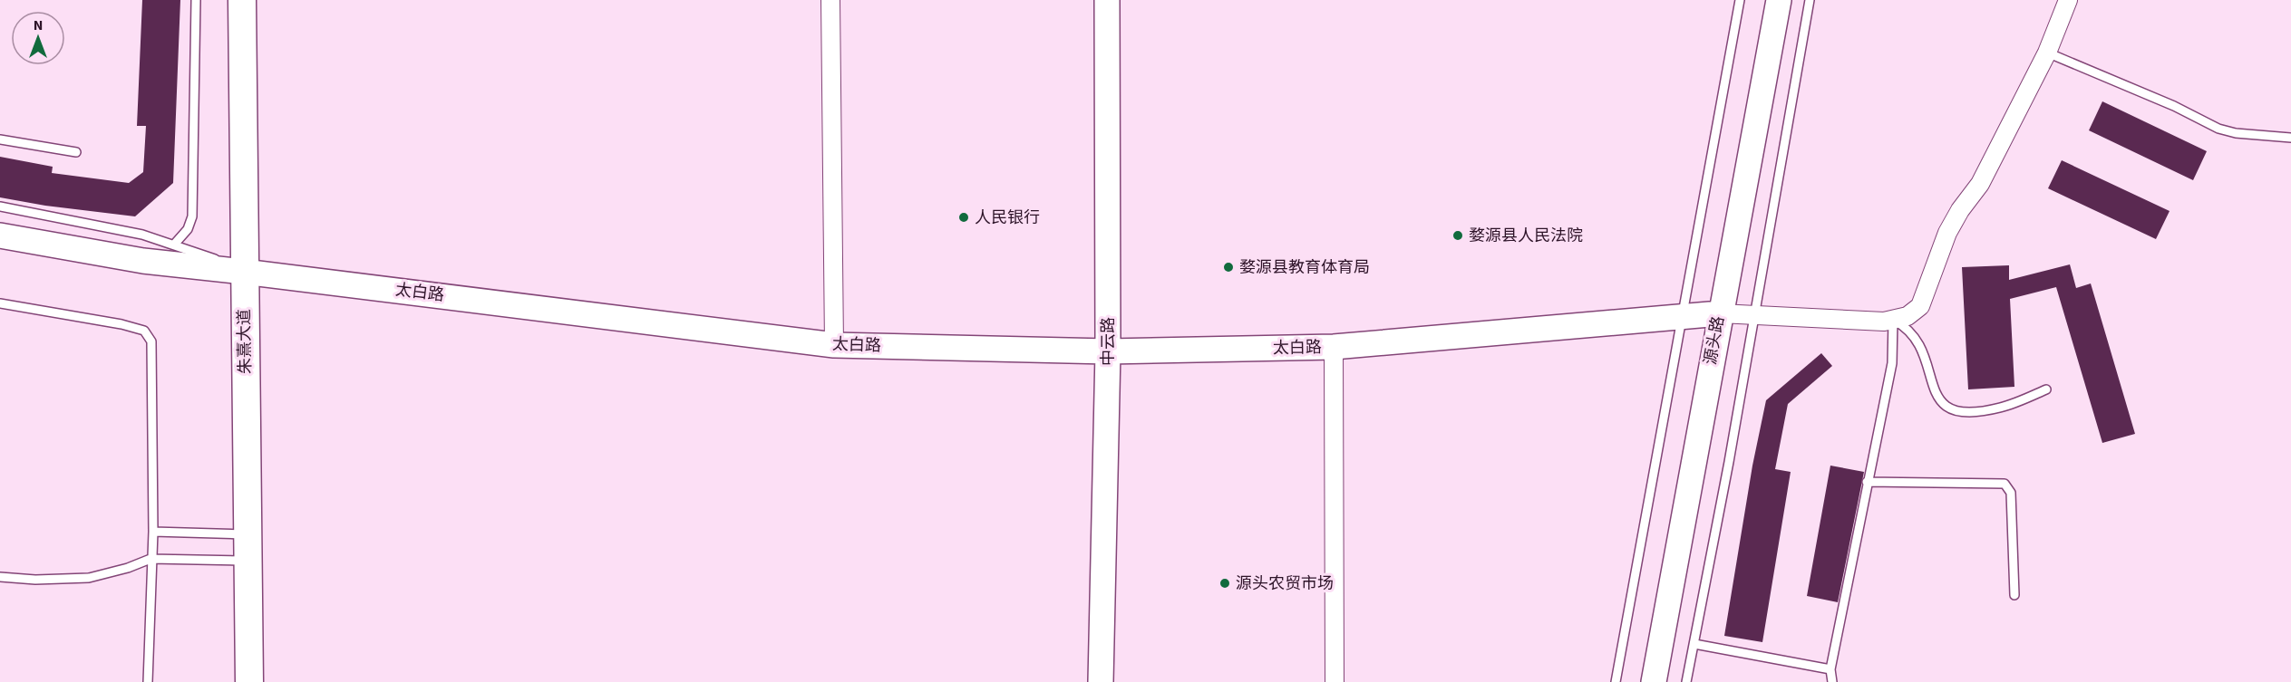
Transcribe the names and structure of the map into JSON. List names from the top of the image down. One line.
{"streets":{"main road":["朱熹大道"],"street":["太白路","源头路","中云路"]},"crossings":[["太白路","源头路"],["太白路","朱熹大道"],["太白路","中云路"]],"places":["人民银行","婺源县人民法院","婺源县教育体育局","源头农贸市场"],"north":"top"}
